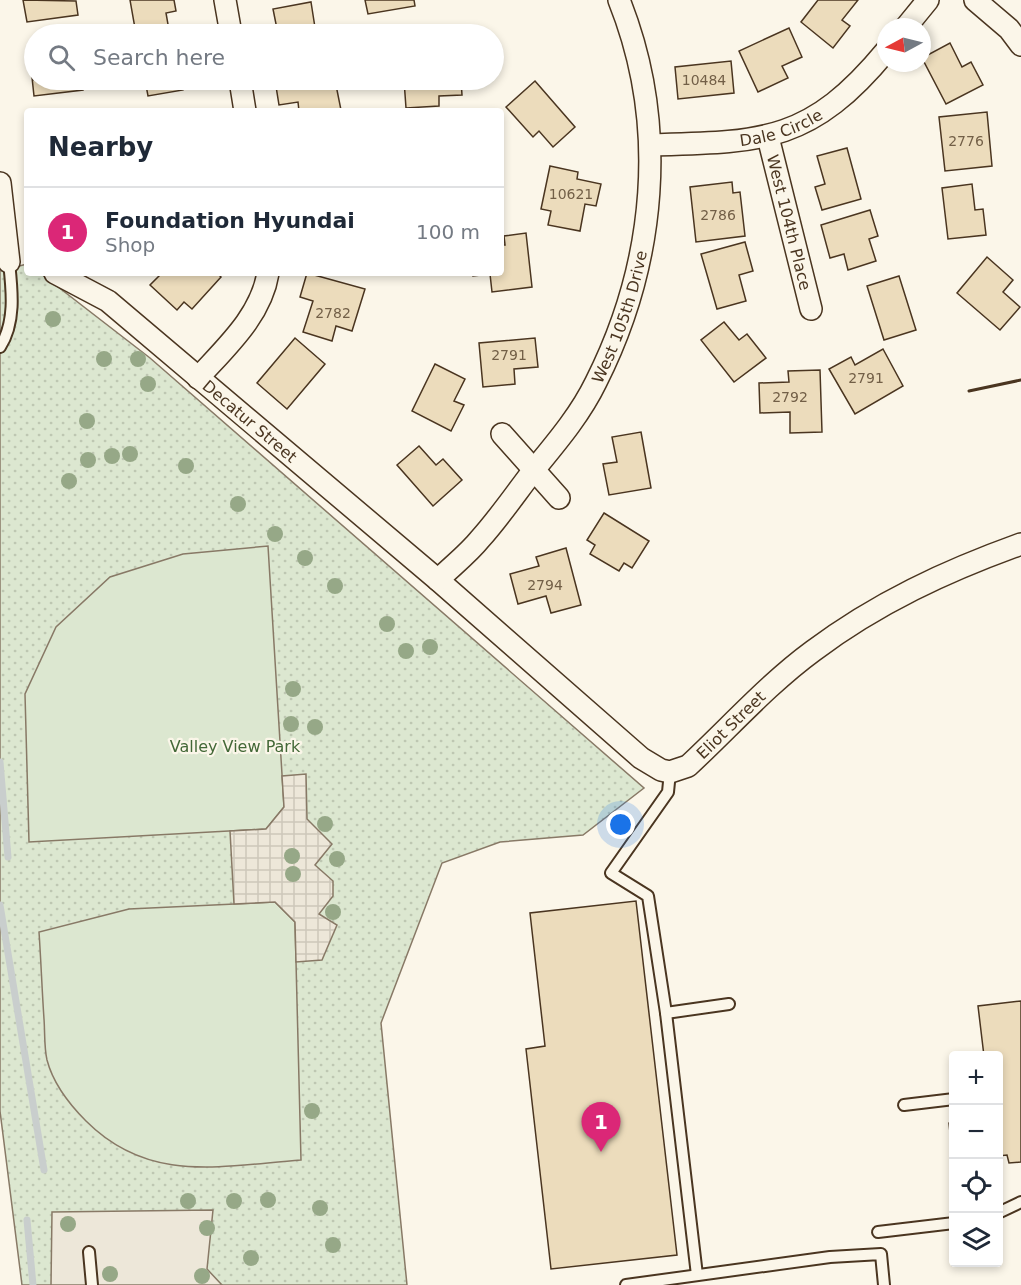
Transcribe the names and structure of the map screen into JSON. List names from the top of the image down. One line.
{"streets":{"street":["Dale Circle","West 104th Place","West 105th Drive","Decatur Street","Eliot Street"]},"crossings":[["Dale Circle","West 104th Place"],["Dale Circle","West 105th Drive"],["West 105th Drive","Decatur Street"]],"parks":["Valley View Park"],"house_numbers":["10484","2776","10621","2786","2782","2791","2791","2792","2794"],"north":"left","page":{"search":"Search here","heading":"Nearby","list":[{"mark":"1","name":"Foundation Hyundai","note":"Shop","value":"100 m"}],"map_buttons":["+","−"],"pins":"1"}}
